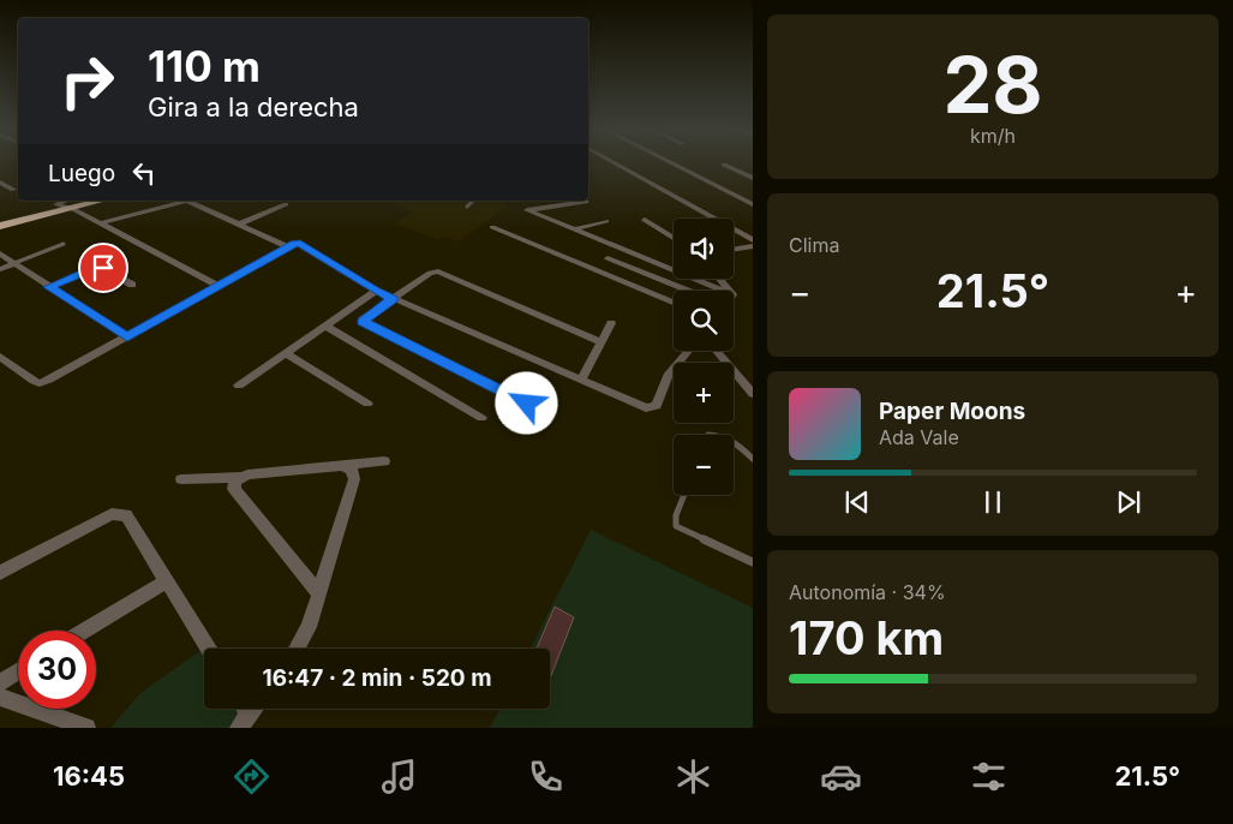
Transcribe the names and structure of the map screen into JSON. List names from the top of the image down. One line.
{"page":{"tile":[["28","km/h"],"Clima",["Autonomía · 34%","170 km"]],"turn":["110 m","Gira a la derecha"],"then":"Luego","map_buttons":["+","−"],"heat":["−","21.5°","+"],"song":["Paper Moons","Ada Vale"],"limit":"30","trip":"16:47 · 2 min · 520 m","tabs":["16:45","21.5°"]}}
